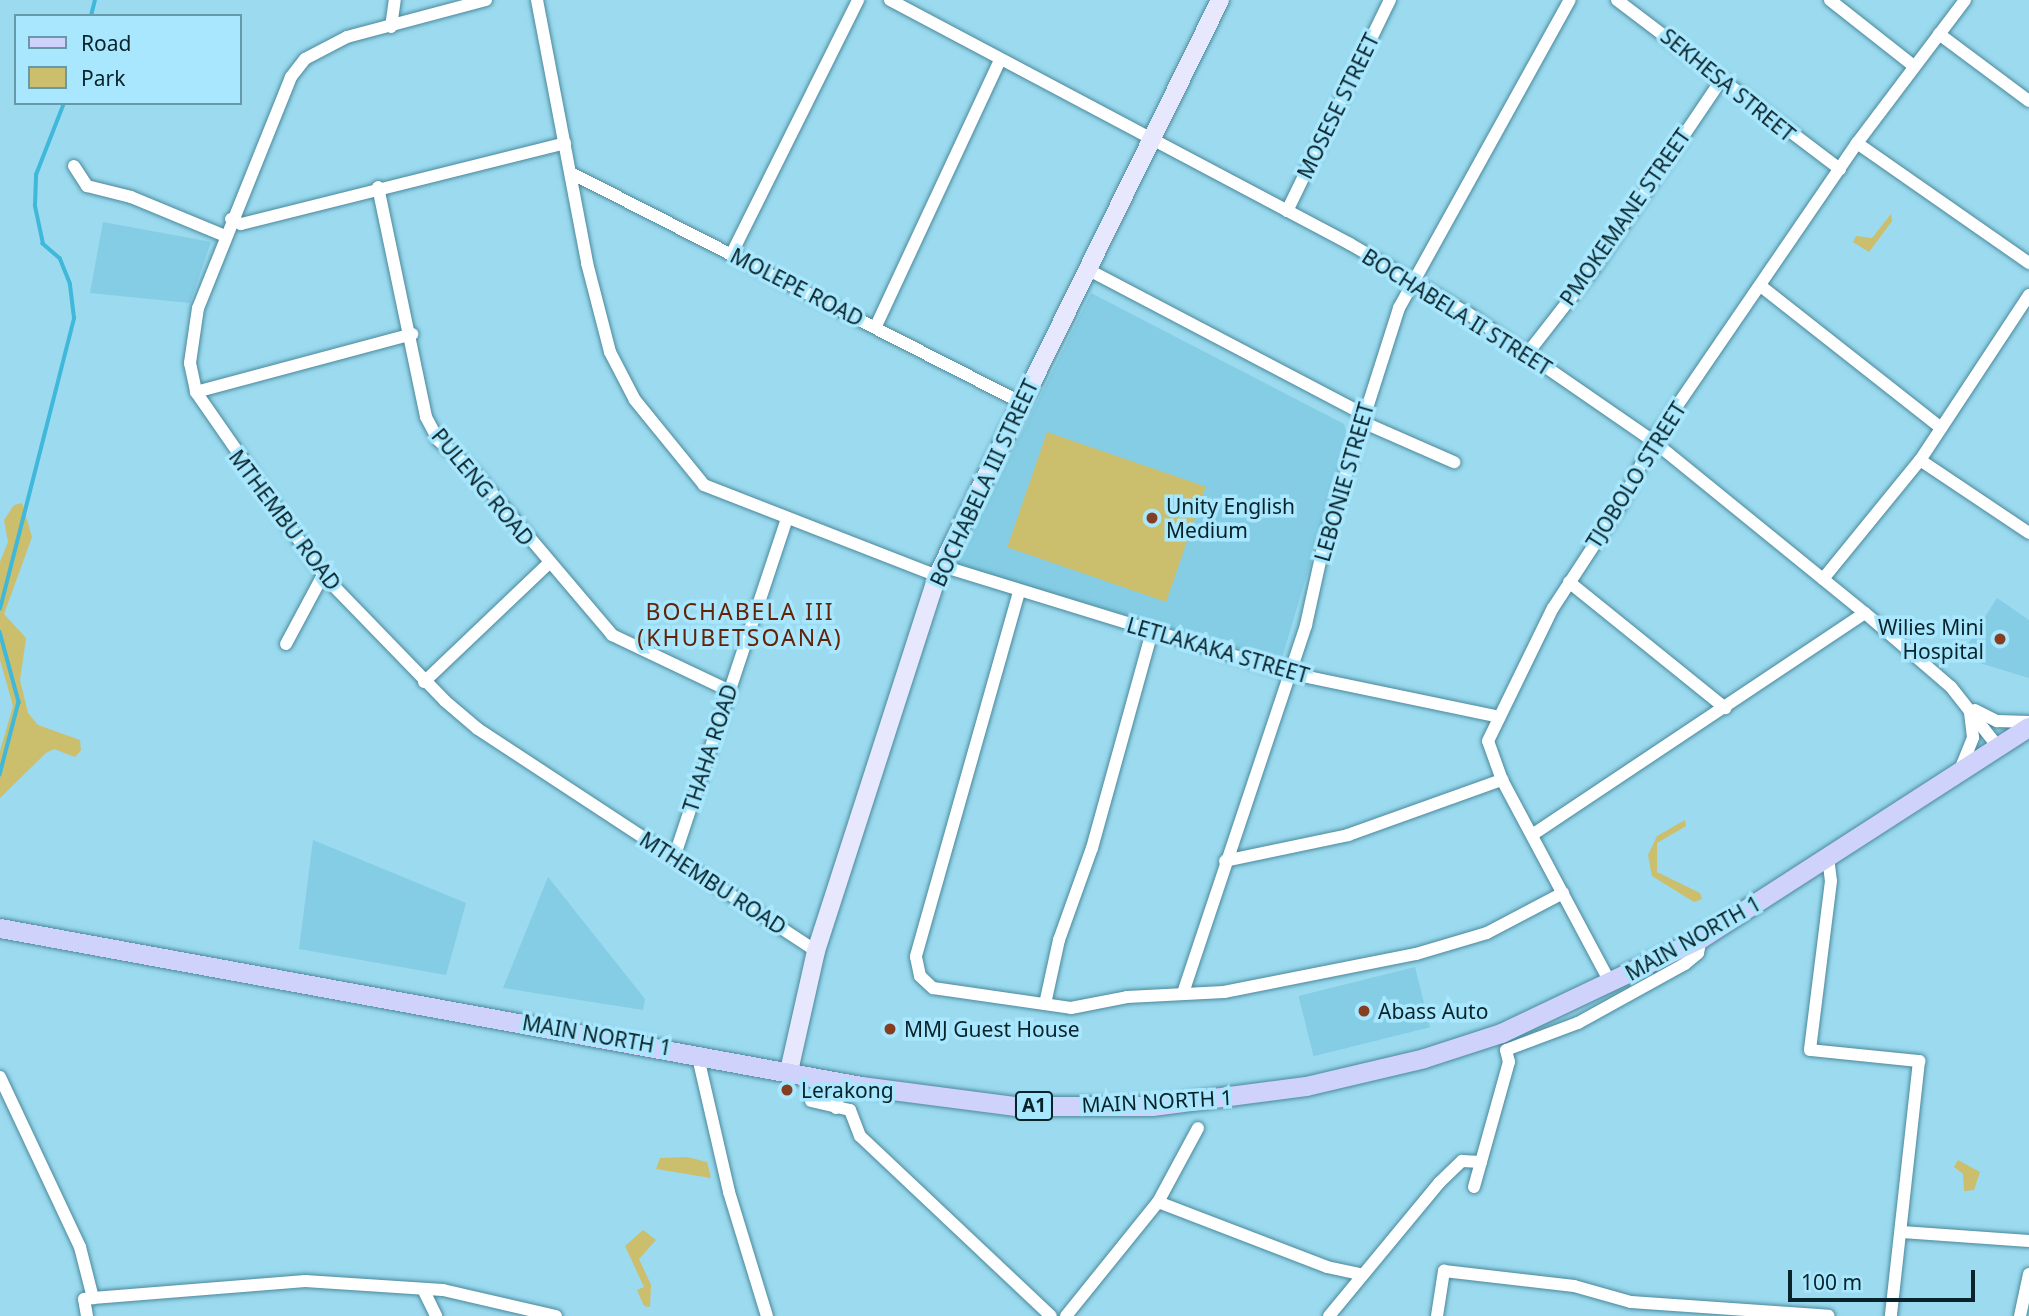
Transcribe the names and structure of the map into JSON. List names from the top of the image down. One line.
{"streets":{"main road":["MAIN NORTH 1","A1"],"street":["SEKHESA STREET","MOSESE STREET","PMOKEMANE STREET","MOLEPE ROAD","BOCHABELA II STREET","TJOBOLO STREET","LEBONIE STREET","BOCHABELA III STREET","PULENG ROAD","MTHEMBU ROAD","LETLAKAKA STREET","THAHA ROAD"]},"crossings":[["SEKHESA STREET","PMOKEMANE STREET"],["SEKHESA STREET","TJOBOLO STREET"],["MOSESE STREET","BOCHABELA II STREET"],["PMOKEMANE STREET","BOCHABELA II STREET"],["MOLEPE ROAD","BOCHABELA III STREET"],["MOLEPE ROAD","LETLAKAKA STREET"],["BOCHABELA II STREET","TJOBOLO STREET"],["BOCHABELA II STREET","LEBONIE STREET"],["BOCHABELA II STREET","BOCHABELA III STREET"],["BOCHABELA II STREET","MAIN NORTH 1"],["TJOBOLO STREET","LETLAKAKA STREET"],["TJOBOLO STREET","MAIN NORTH 1"],["LEBONIE STREET","LETLAKAKA STREET"],["BOCHABELA III STREET","MTHEMBU ROAD"],["BOCHABELA III STREET","LETLAKAKA STREET"],["BOCHABELA III STREET","MAIN NORTH 1"],["PULENG ROAD","THAHA ROAD"],["MTHEMBU ROAD","THAHA ROAD"],["LETLAKAKA STREET","THAHA ROAD"]],"districts":["BOCHABELA III (KHUBETSOANA)"],"places":["Unity English Medium","Wilies Mini Hospital","Abass Auto","MMJ Guest House","Lerakong"],"legend":["Road","Park"],"scale_bar":"100 m"}
